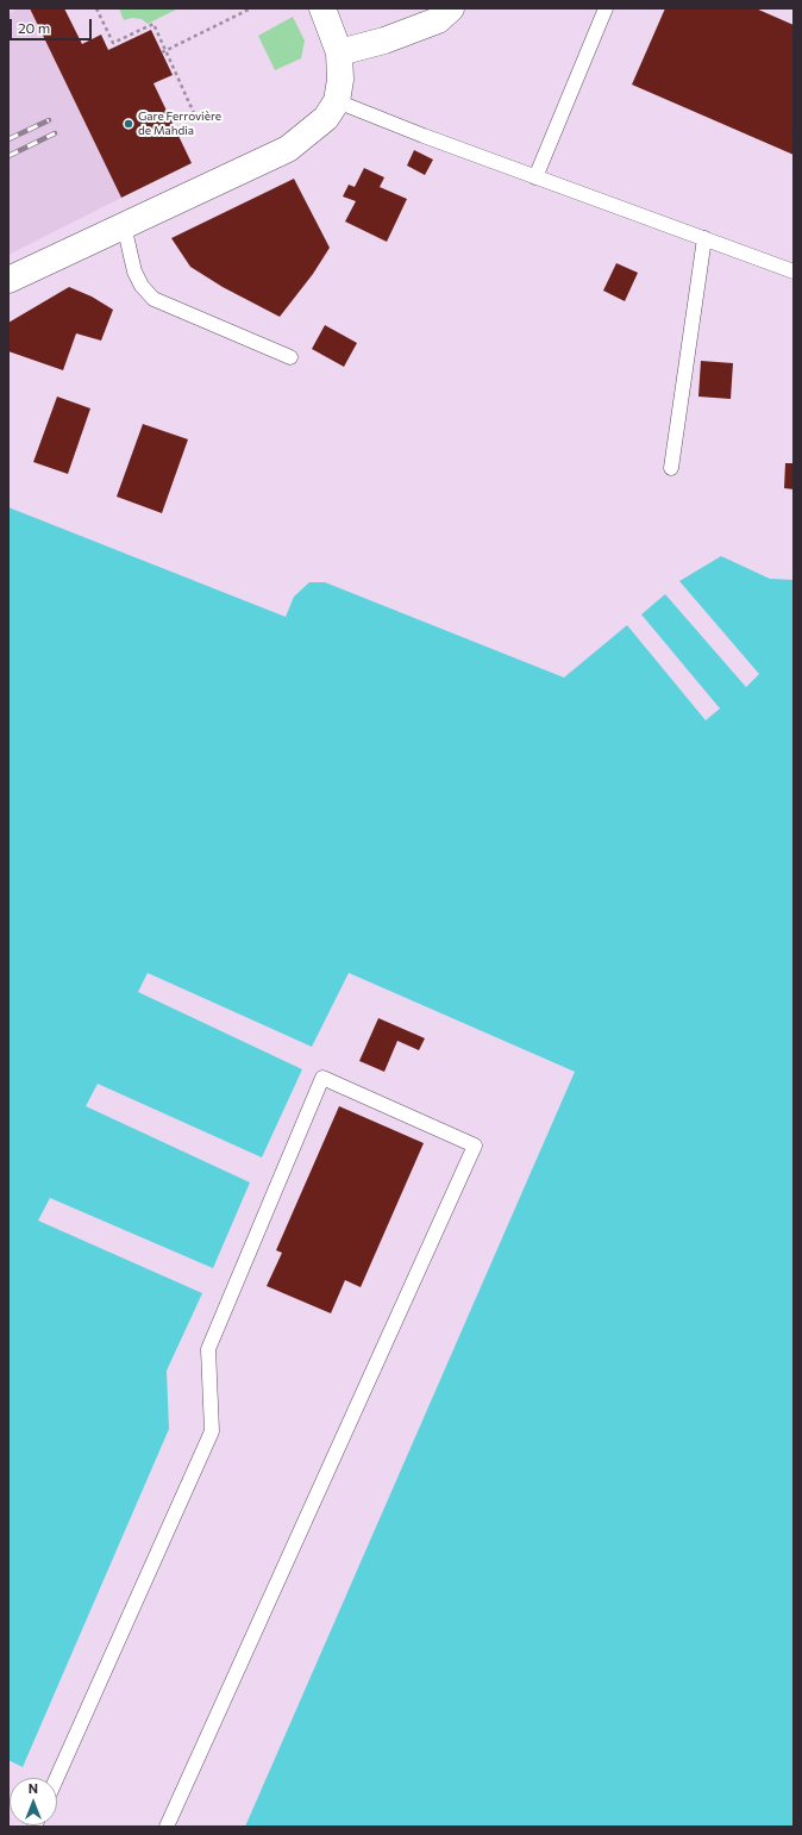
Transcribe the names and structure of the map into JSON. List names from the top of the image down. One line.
{"places":["Gare Ferrovière de Mahdia"],"scale_bar":"20 m","north":"top"}
